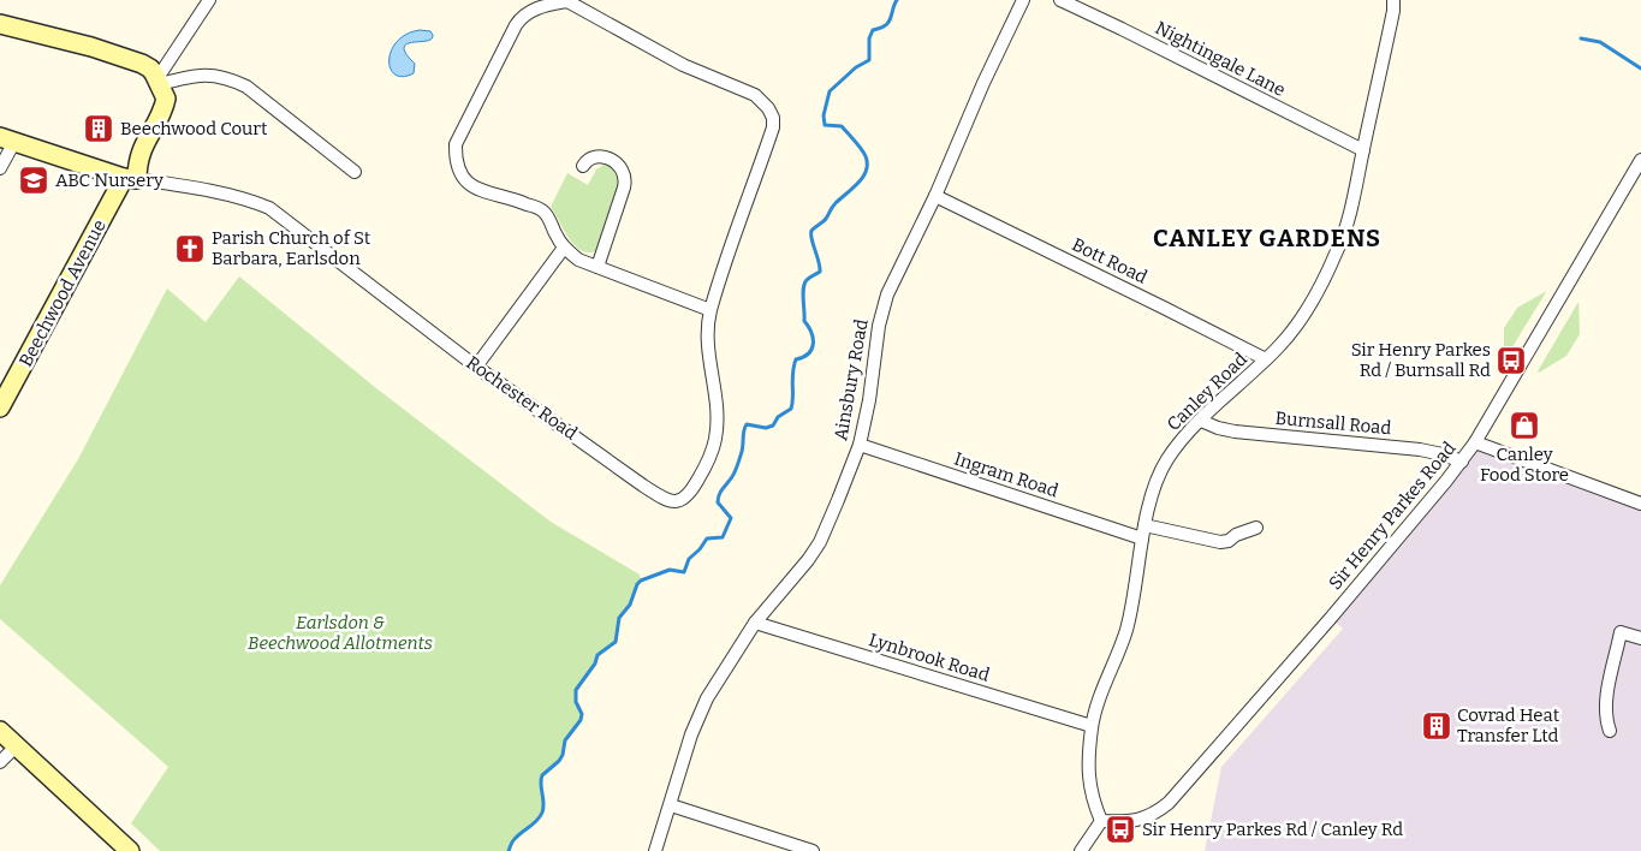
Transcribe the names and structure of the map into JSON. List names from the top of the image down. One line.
{"streets":{"street":["Nightingale Lane","Bott Road","Beechwood Avenue","Ainsbury Road","Canley Road","Rochester Road","Burnsall Road","Ingram Road","Sir Henry Parkes Road","Lynbrook Road"]},"crossings":[["Nightingale Lane","Canley Road"],["Bott Road","Ainsbury Road"],["Bott Road","Canley Road"],["Beechwood Avenue","Rochester Road"],["Ainsbury Road","Ingram Road"],["Ainsbury Road","Lynbrook Road"],["Canley Road","Burnsall Road"],["Canley Road","Ingram Road"],["Canley Road","Sir Henry Parkes Road"],["Canley Road","Lynbrook Road"],["Burnsall Road","Sir Henry Parkes Road"]],"districts":["CANLEY GARDENS"],"parks":["Earlsdon & Beechwood Allotments"],"places":{"building":["Beechwood Court","Covrad Heat Transfer Ltd"],"school or university":["ABC Nursery"],"church":["Parish Church of St Barbara, Earlsdon"],"bus stop":["Sir Henry Parkes Rd / Burnsall Rd","Sir Henry Parkes Rd / Canley Rd"],"shop":["Canley Food Store"]}}
